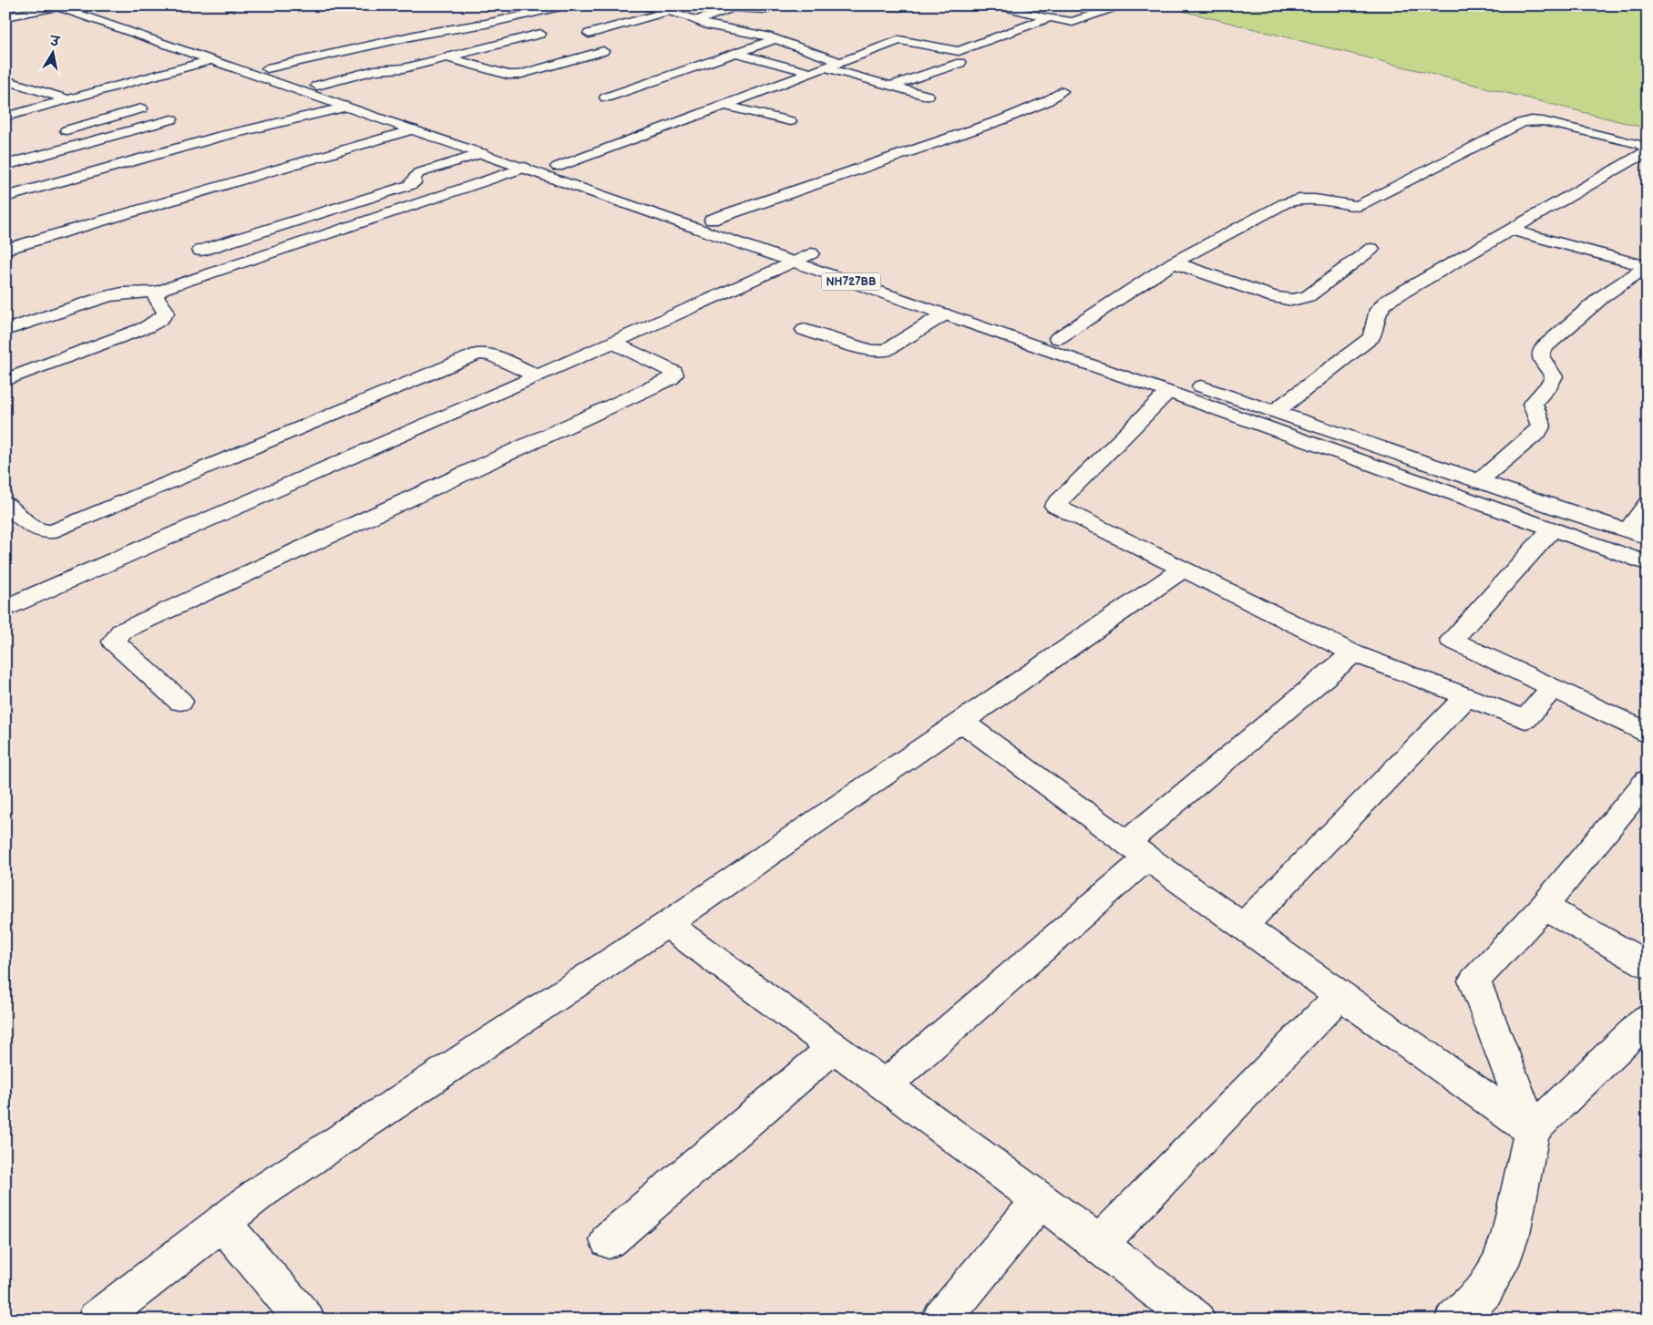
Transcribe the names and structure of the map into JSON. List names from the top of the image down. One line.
{"streets":{"main road":["NH727BB"]},"north":"top"}
